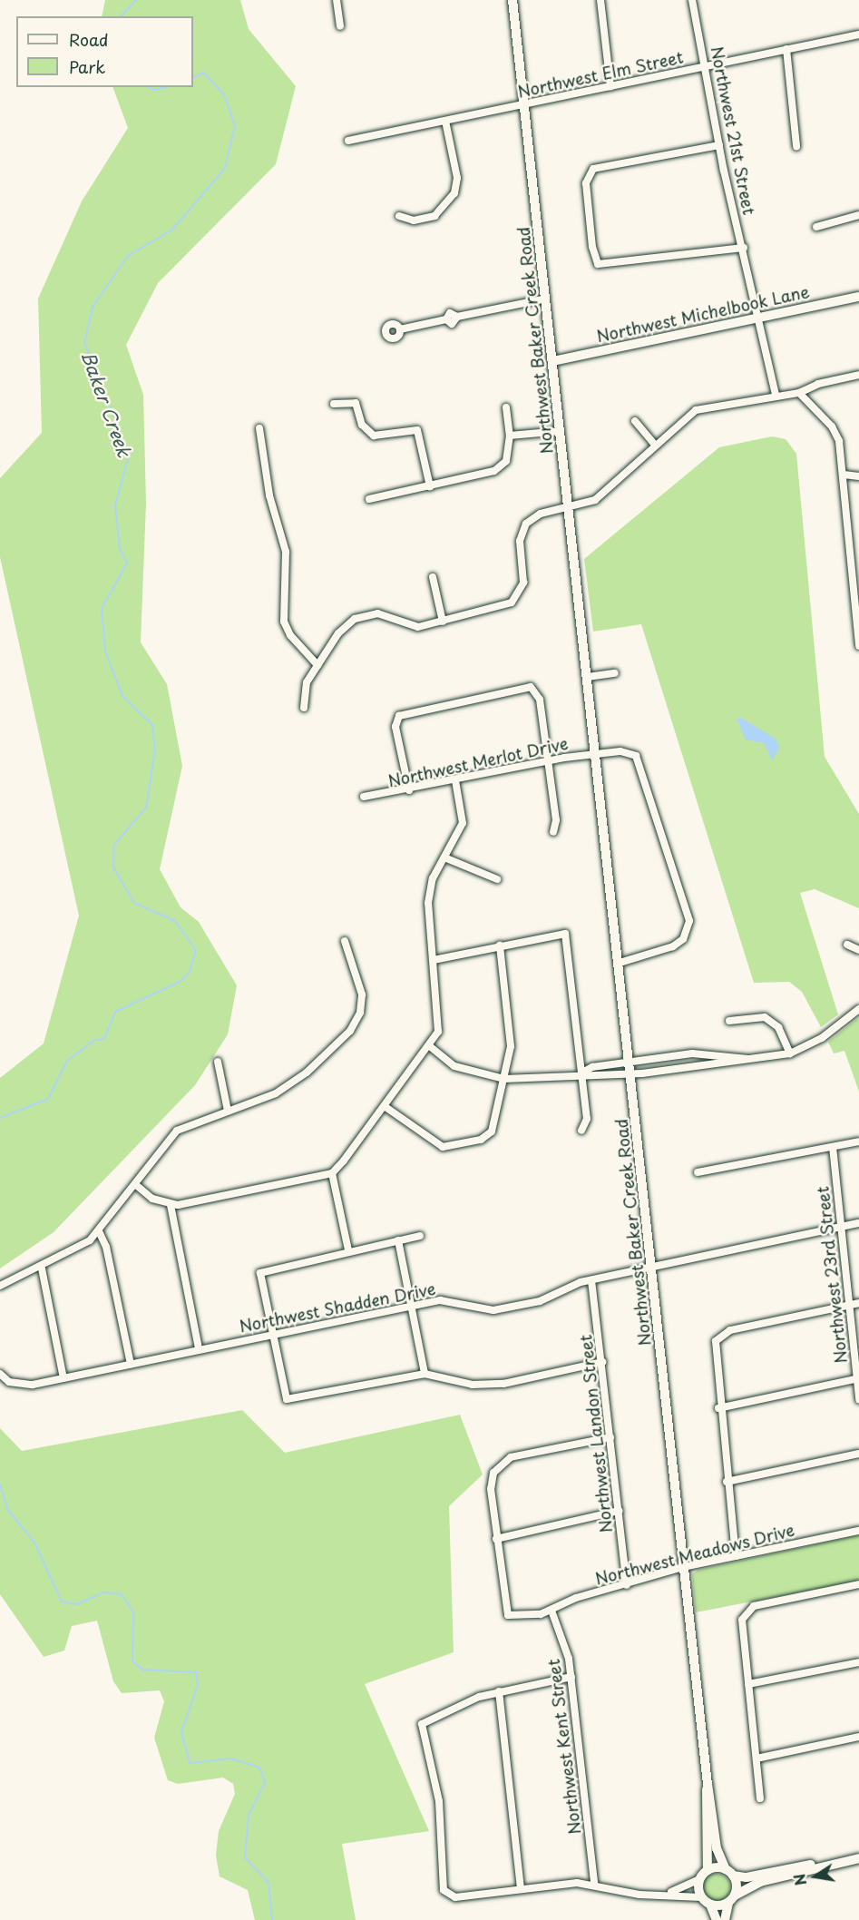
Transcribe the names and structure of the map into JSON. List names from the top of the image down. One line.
{"streets":{"main road":["Northwest Michelbook Lane","Northwest Baker Creek Road"],"street":["Northwest Elm Street","Northwest 21st Street","Northwest Merlot Drive","Northwest 23rd Street","Northwest Shadden Drive","Northwest Landon Street","Northwest Meadows Drive","Northwest Kent Street"]},"crossings":[["Northwest Elm Street","Northwest 21st Street"],["Northwest Elm Street","Northwest Baker Creek Road"],["Northwest 21st Street","Northwest Michelbook Lane"],["Northwest Michelbook Lane","Northwest Baker Creek Road"],["Northwest Baker Creek Road","Northwest Merlot Drive"],["Northwest Baker Creek Road","Northwest Shadden Drive"],["Northwest Baker Creek Road","Northwest Meadows Drive"],["Northwest 23rd Street","Northwest Shadden Drive"],["Northwest Shadden Drive","Northwest Landon Street"],["Northwest Landon Street","Northwest Meadows Drive"],["Northwest Meadows Drive","Northwest Kent Street"]],"water":["Baker Creek"],"legend":["Road","Park"],"north":"left"}
